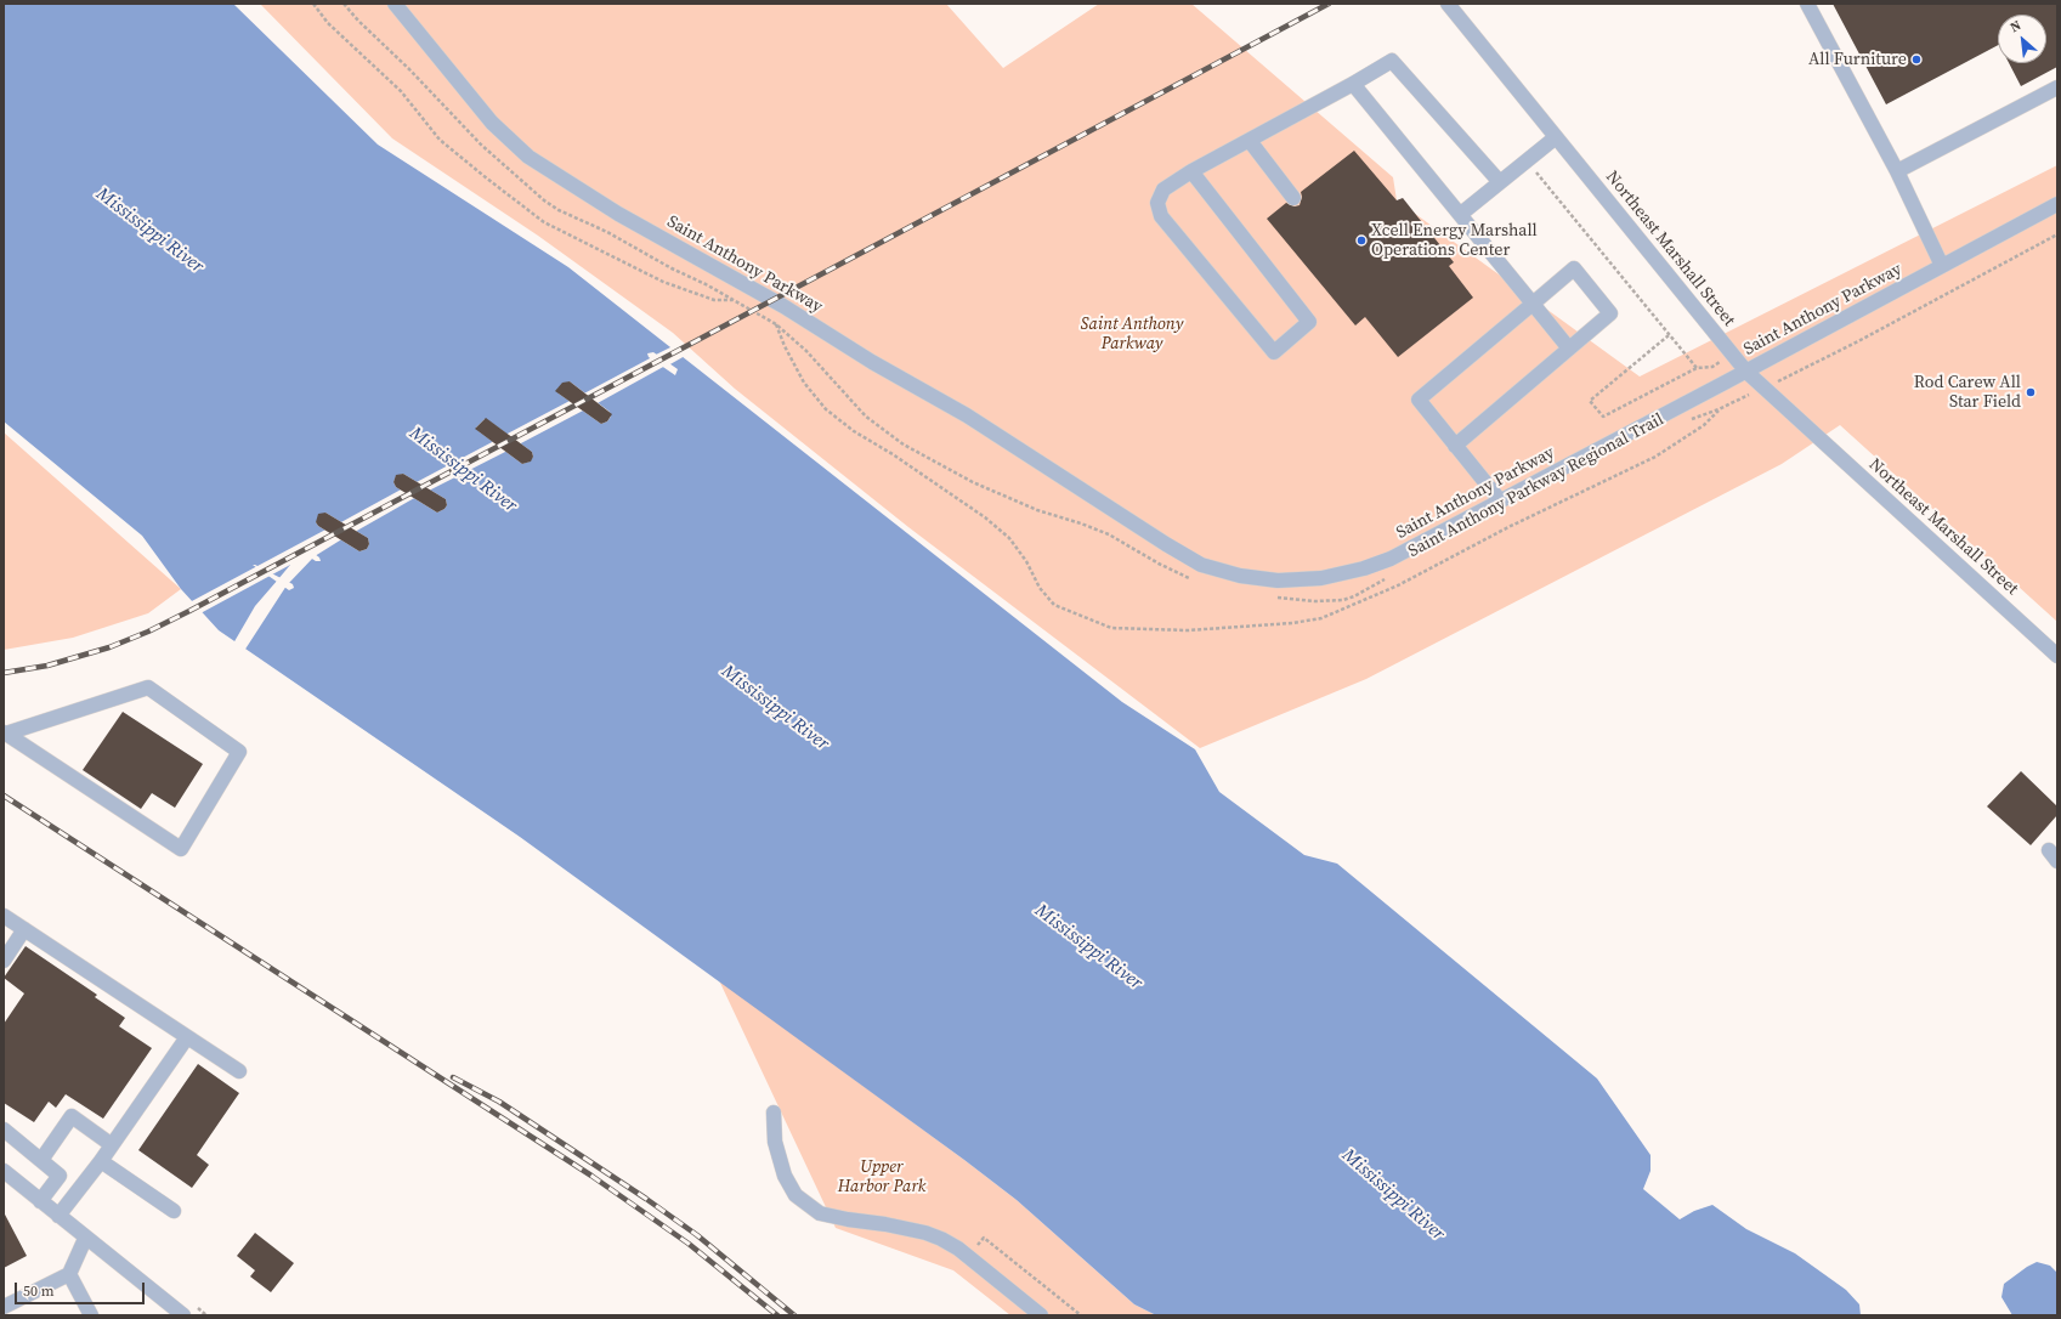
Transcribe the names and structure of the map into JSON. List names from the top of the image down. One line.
{"streets":{"street":["Northeast Marshall Street","Saint Anthony Parkway"],"path":["Saint Anthony Parkway Regional Trail"]},"crossings":[["Northeast Marshall Street","Saint Anthony Parkway"]],"water":["Mississippi River"],"parks":["Saint Anthony Parkway","Upper Harbor Park"],"places":["All Furniture","Xcell Energy Marshall Operations Center","Rod Carew All Star Field"],"scale_bar":"50 m","north":"top left"}
